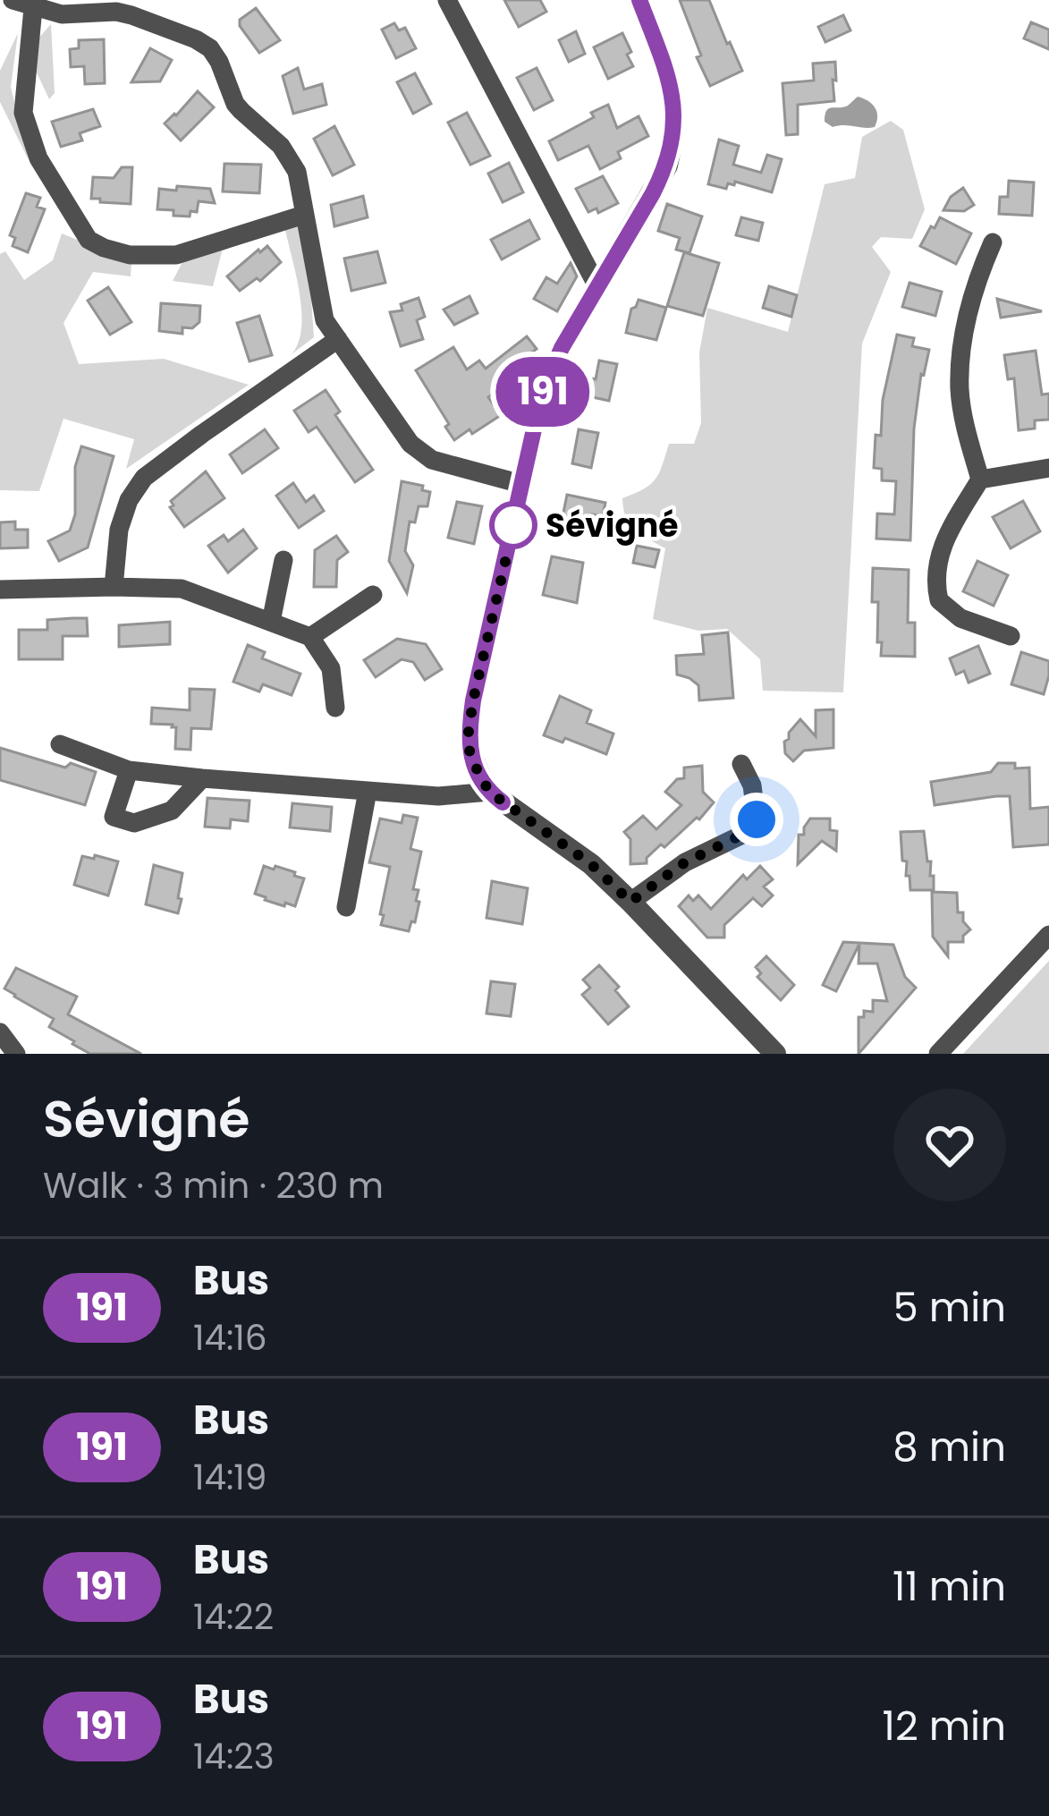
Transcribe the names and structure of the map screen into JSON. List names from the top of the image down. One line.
{"places":["Sévigné"],"lines":["bus line 191"],"page":{"on_map":"191","heading":["Sévigné","Walk · 3 min · 230 m"],"list":[{"mark":"191","name":"Bus","note":"14:16","value":"5 min"},{"mark":"191","name":"Bus","note":"14:19","value":"8 min"},{"mark":"191","name":"Bus","note":"14:22","value":"11 min"},{"mark":"191","name":"Bus","note":"14:23","value":"12 min"}]}}
